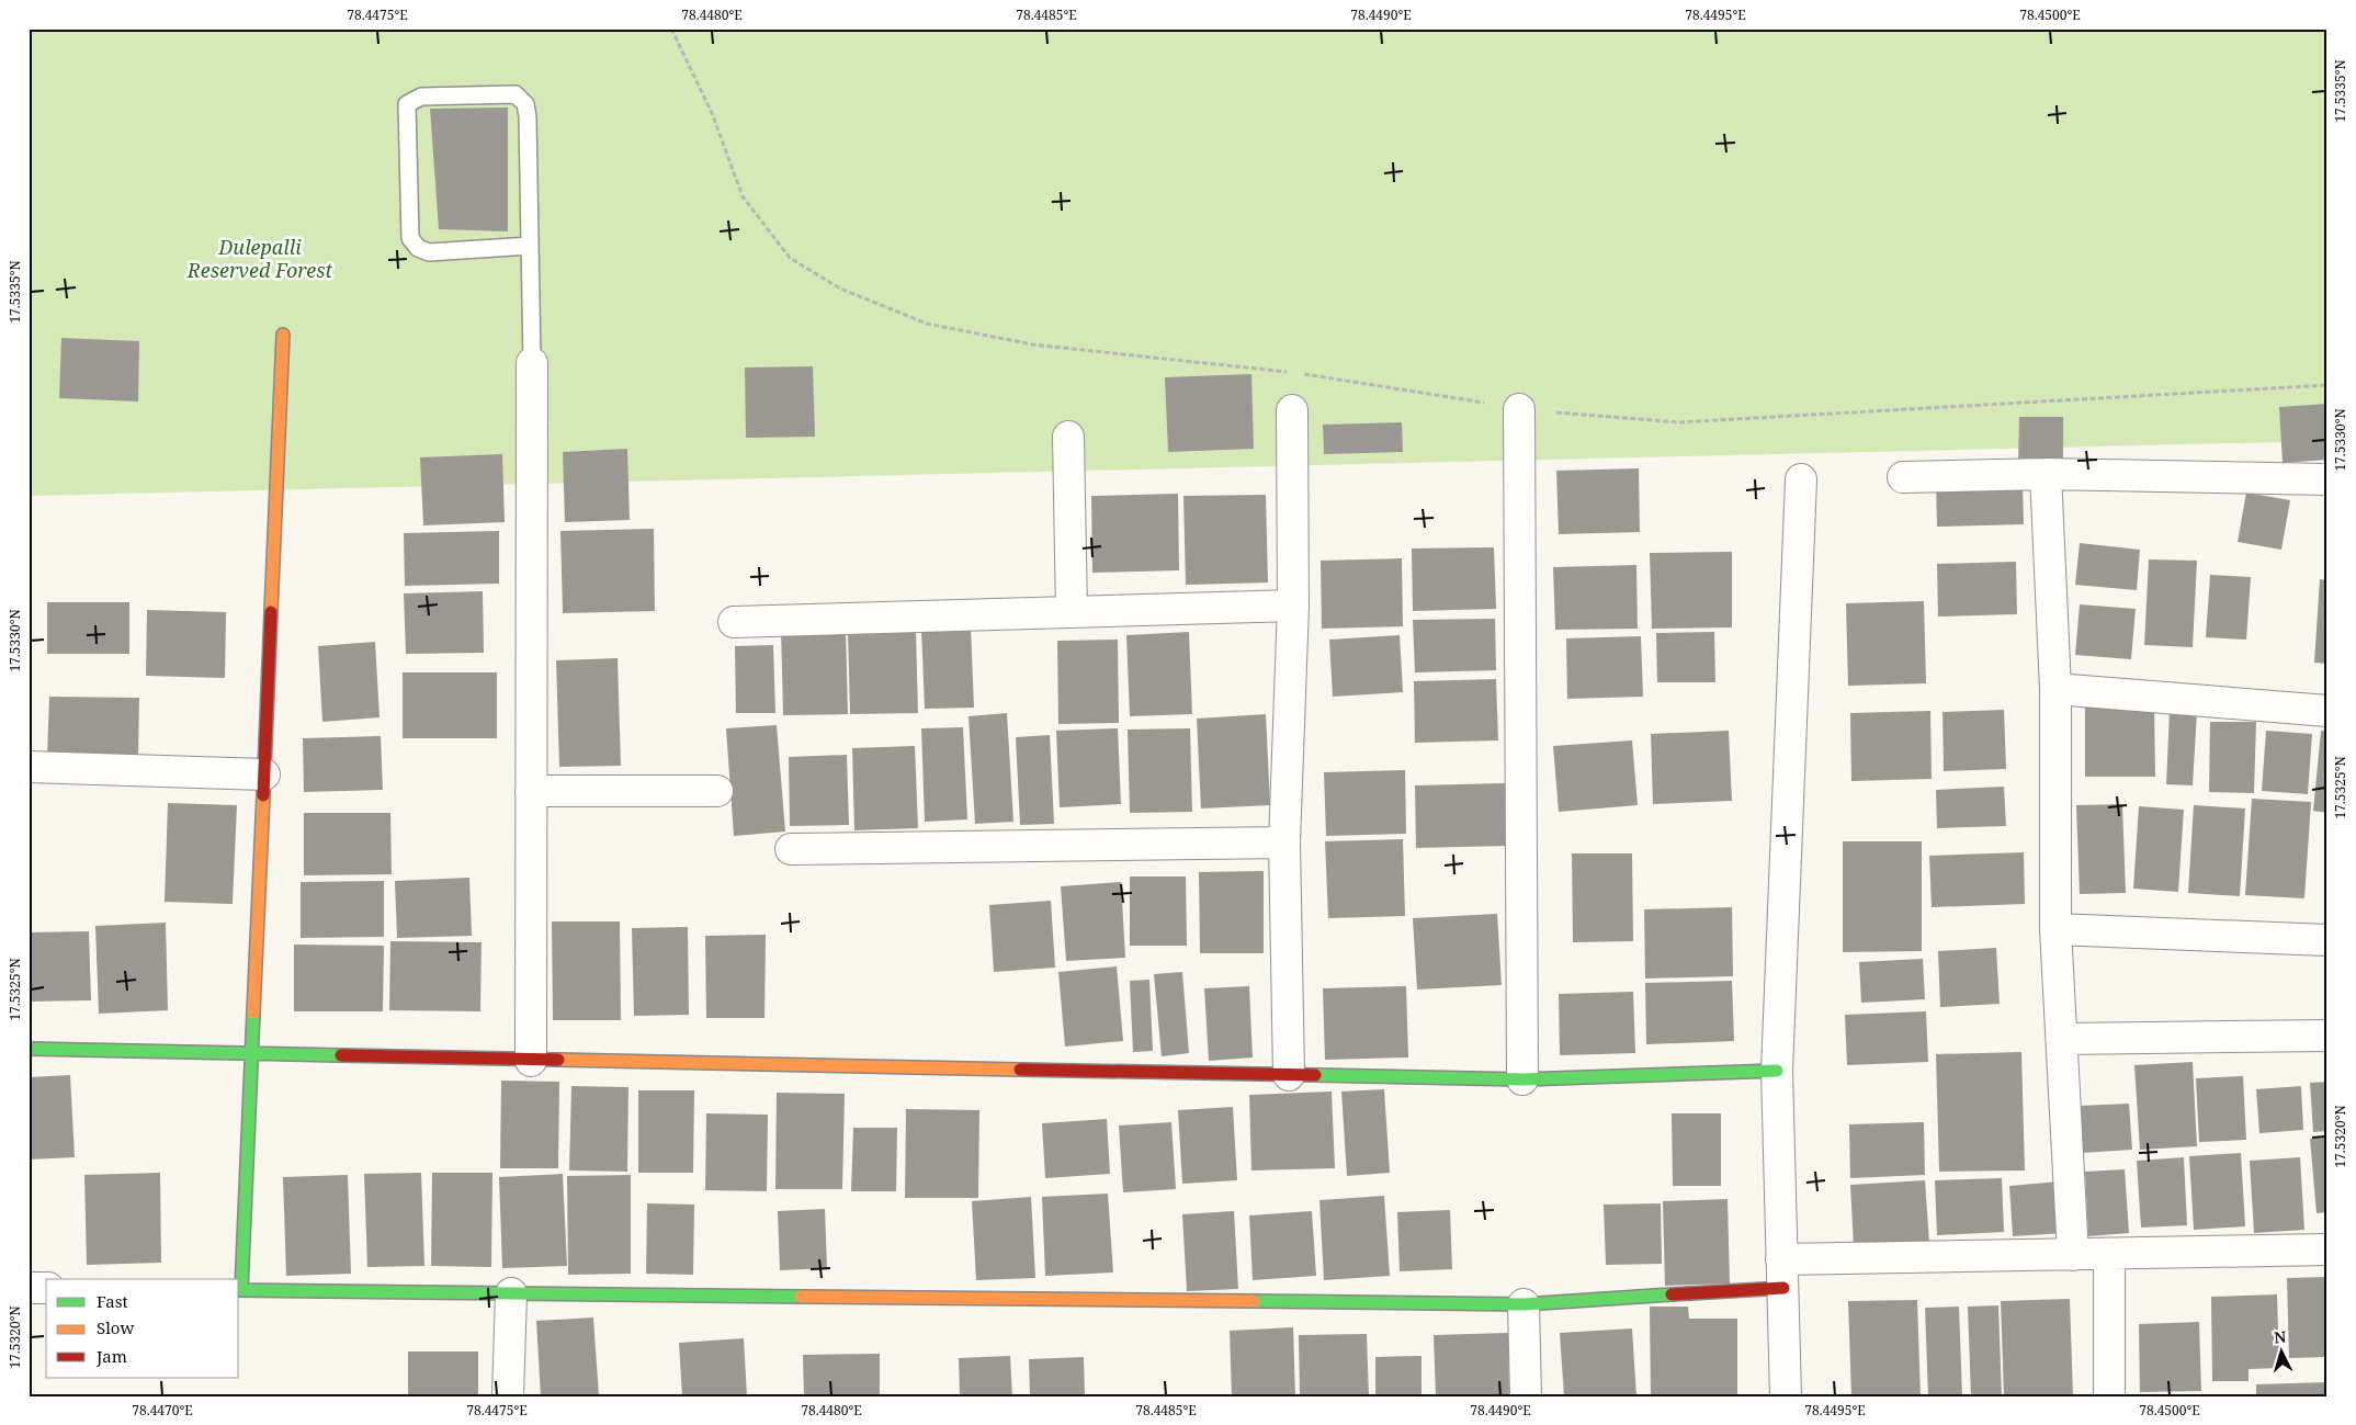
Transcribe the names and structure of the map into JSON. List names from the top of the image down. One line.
{"parks":["Dulepalli Reserved Forest"],"legend":["Fast","Slow","Jam"],"north":"top","coordinates":["78.4475°E","78.4480°E","78.4485°E","78.4490°E","78.4495°E","78.4500°E","17.5335°N","17.5330°N","17.5325°N","17.5320°N","78.4470°E"]}
